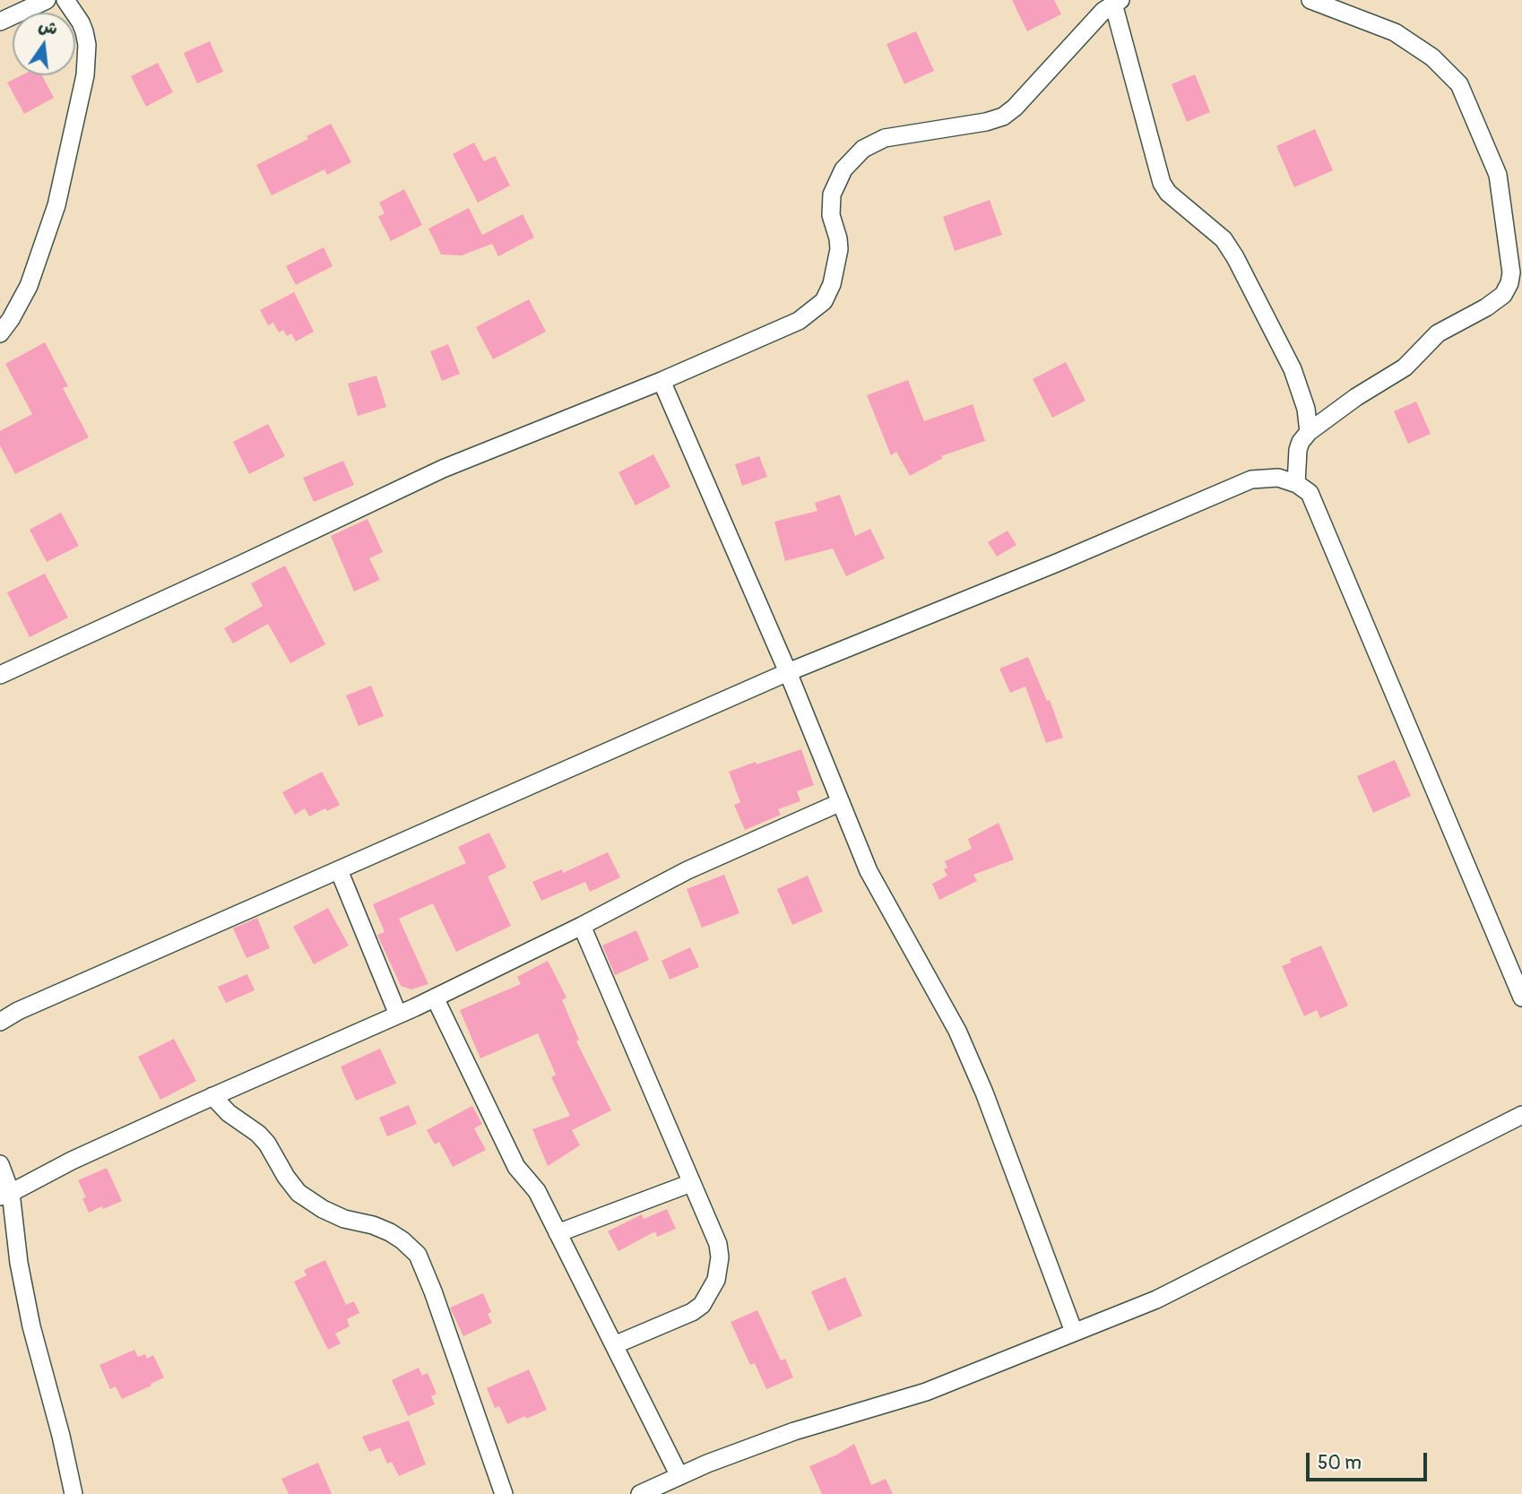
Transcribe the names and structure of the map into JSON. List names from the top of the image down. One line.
{"scale_bar":"50 m","north":"top"}
